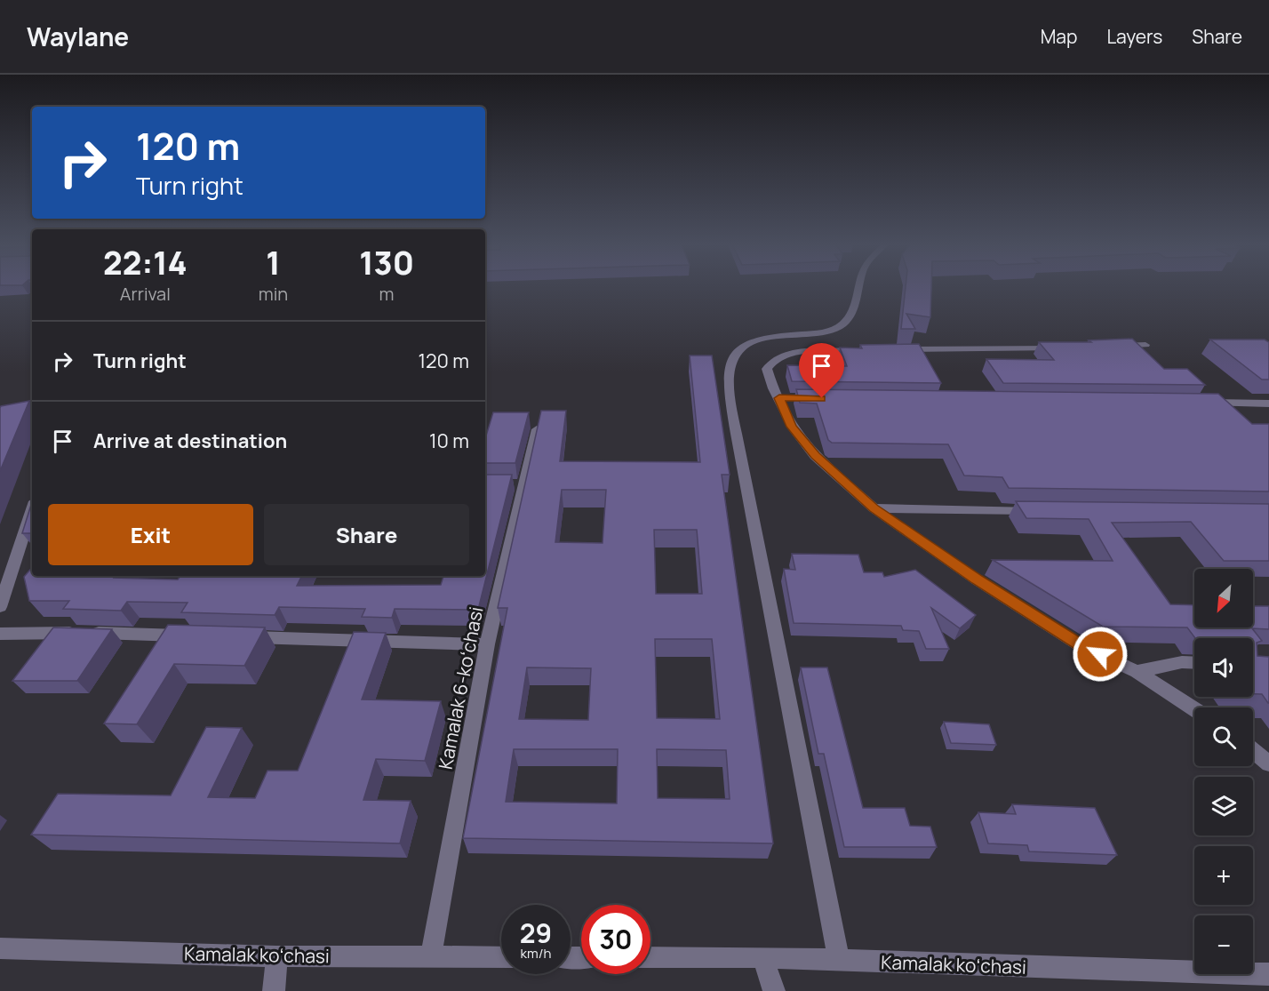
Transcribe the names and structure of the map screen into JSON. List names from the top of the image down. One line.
{"streets":{"street":["Kamalak 6-koʻchasi","Kamalak koʻchasi"]},"crossings":[["Kamalak 6-koʻchasi","Kamalak koʻchasi"]],"north":"bottom left","page":{"header":"Waylane","nav":["Map","Layers","Share"],"turn":["120 m","Turn right"],"eta":["22:14","Arrival","1","min","130","m"],"list":[{"name":"Turn right","value":"120 m"},{"name":"Arrive at destination","value":"10 m"}],"buttons":["Exit","Share"],"map_buttons":["+","−"],"speed":"29 km/h","limit":"30"}}
